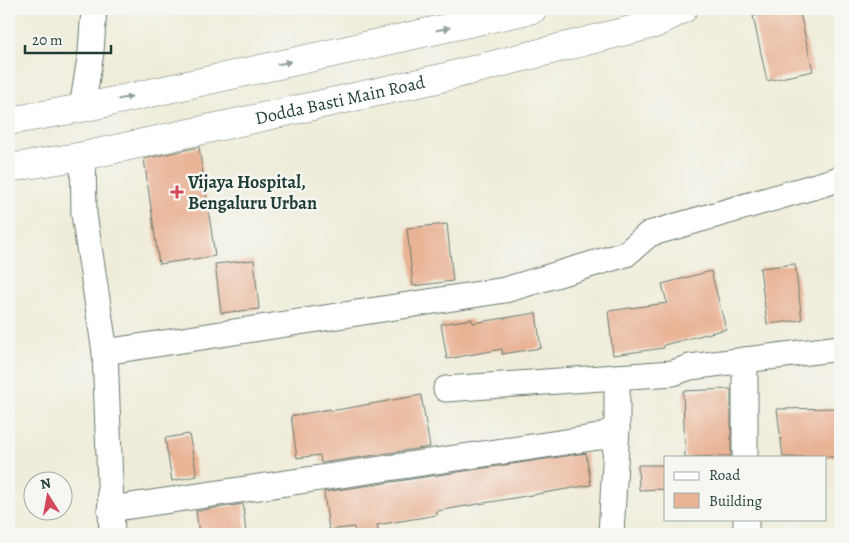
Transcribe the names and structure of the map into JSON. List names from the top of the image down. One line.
{"streets":{"street":["Dodda Basti Main Road"]},"places":{"health":["Vijaya Hospital, Bengaluru Urban"]},"legend":["Road","Building"],"scale_bar":"20 m","north":"top"}
